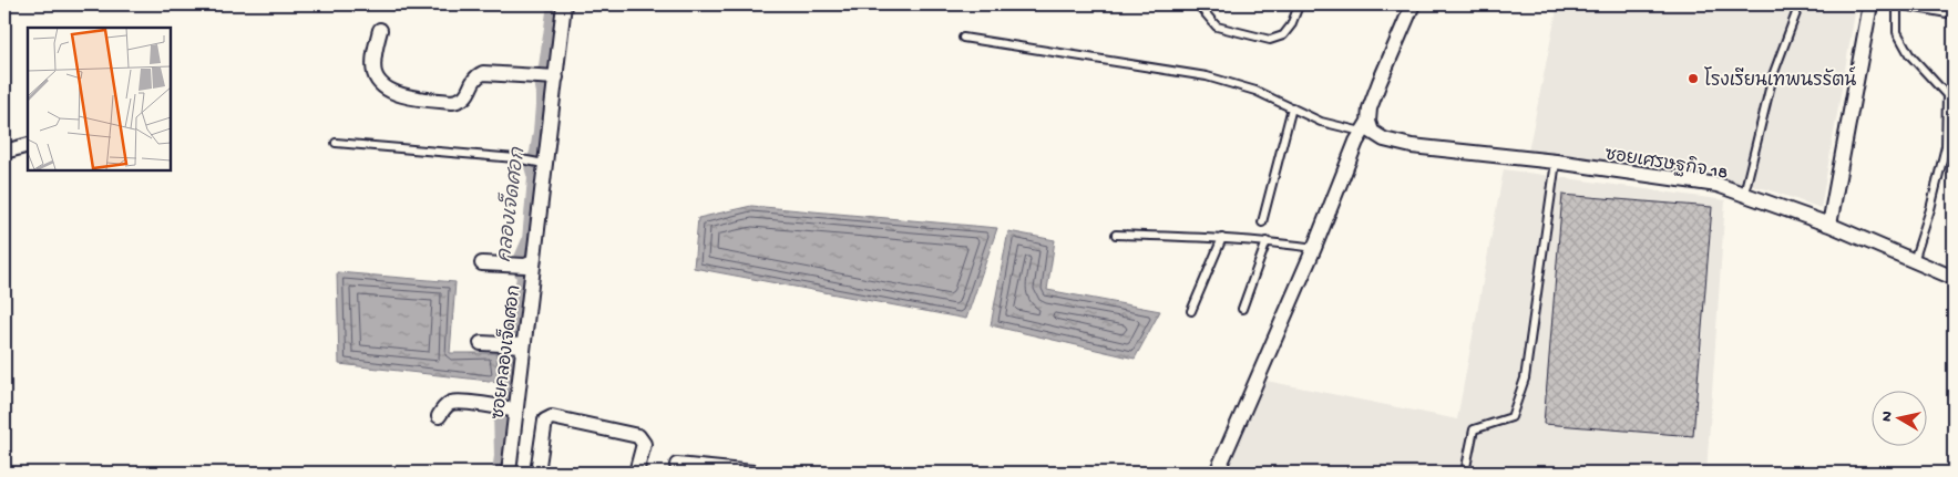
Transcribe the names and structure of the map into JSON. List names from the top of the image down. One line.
{"streets":{"street":["ซอยเศรษฐกิจ 18","ซอยคลองเจ็ดศอก"]},"water":["คลองเจ็ดศอก"],"places":["โรงเรียนเทพนรรัตน์"],"north":"left"}
